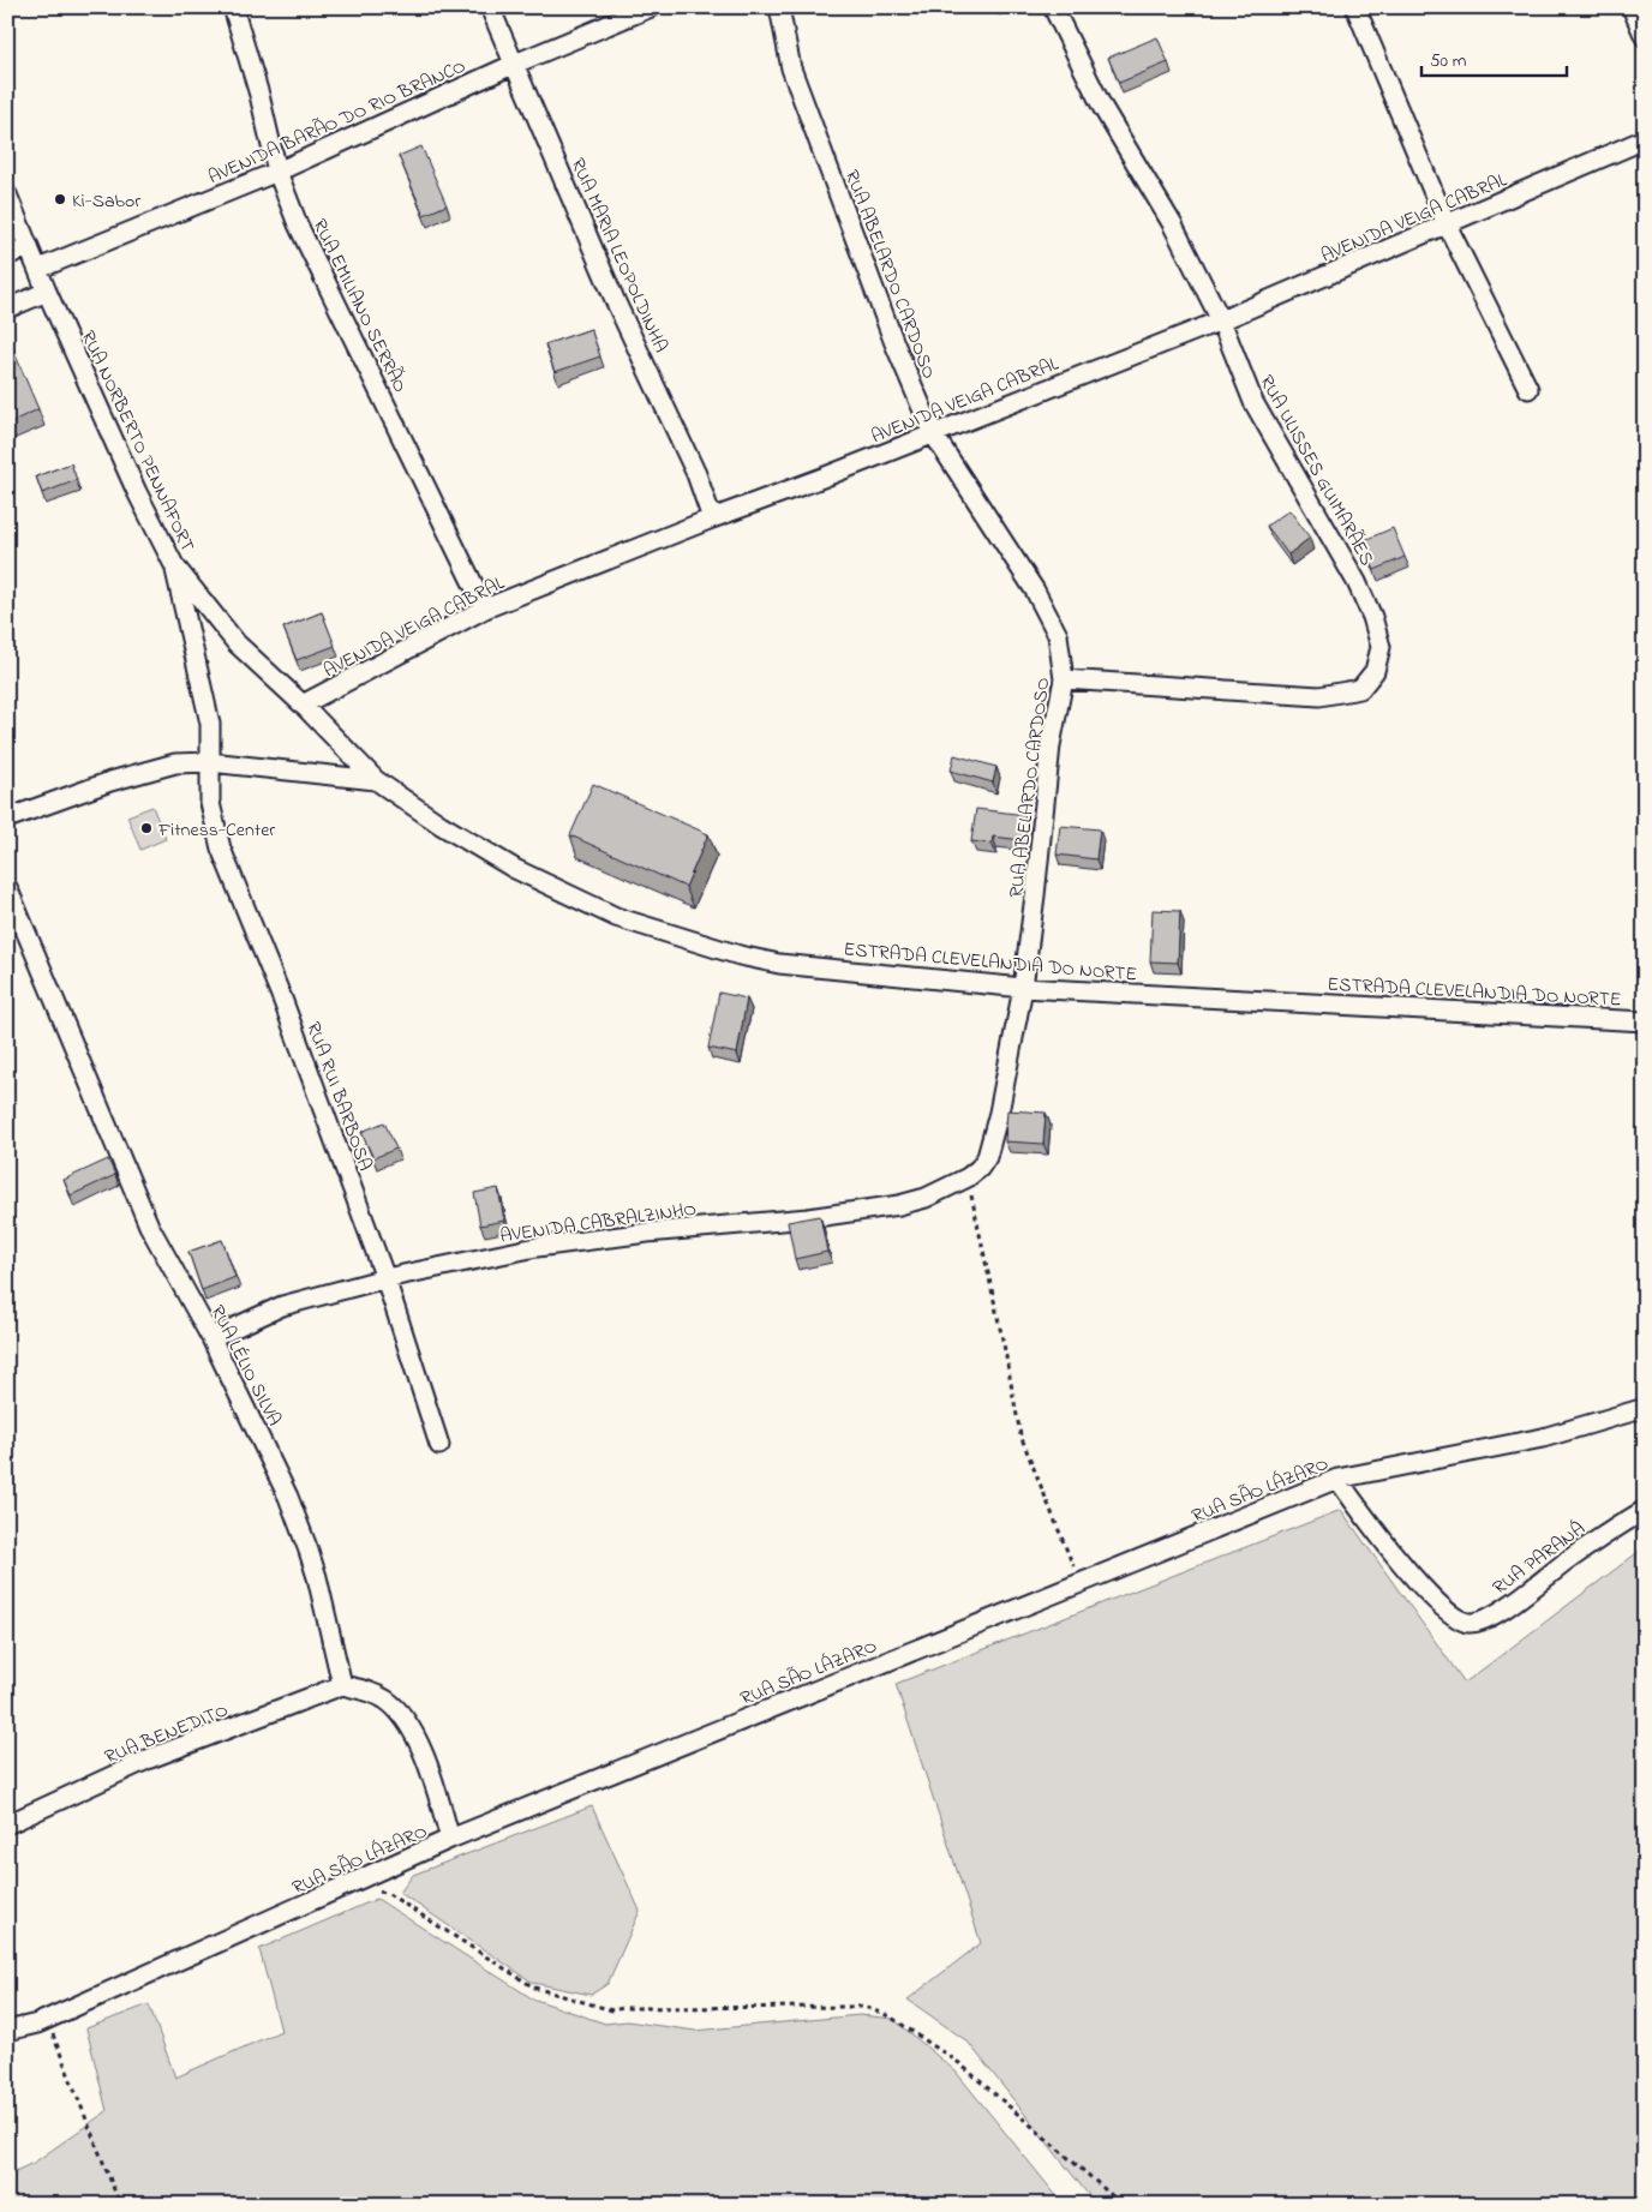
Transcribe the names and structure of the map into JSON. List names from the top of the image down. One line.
{"streets":{"street":["AVENIDA BARÃO DO RIO BRANCO","AVENIDA VEIGA CABRAL","RUA MARIA LEOPOLDINHA","RUA ABELARDO CARDOSO","RUA EMILIANO SERRÃO","RUA NORBERTO PENNAFORT","RUA ULISSES GUIMARÃES","ESTRADA CLEVELANDIA DO NORTE","RUA RUI BARBOSA","AVENIDA CABRALZINHO","RUA LÉLIO SILVA","RUA SÃO LÁZARO","RUA PARANÁ","RUA BENEDITO"]},"crossings":[["AVENIDA BARÃO DO RIO BRANCO","RUA MARIA LEOPOLDINHA"],["AVENIDA BARÃO DO RIO BRANCO","RUA EMILIANO SERRÃO"],["AVENIDA BARÃO DO RIO BRANCO","RUA NORBERTO PENNAFORT"],["AVENIDA VEIGA CABRAL","RUA MARIA LEOPOLDINHA"],["AVENIDA VEIGA CABRAL","RUA ABELARDO CARDOSO"],["AVENIDA VEIGA CABRAL","RUA EMILIANO SERRÃO"],["AVENIDA VEIGA CABRAL","RUA NORBERTO PENNAFORT"],["AVENIDA VEIGA CABRAL","RUA ULISSES GUIMARÃES"],["RUA ABELARDO CARDOSO","RUA ULISSES GUIMARÃES"],["RUA ABELARDO CARDOSO","ESTRADA CLEVELANDIA DO NORTE"],["RUA ABELARDO CARDOSO","AVENIDA CABRALZINHO"],["RUA NORBERTO PENNAFORT","ESTRADA CLEVELANDIA DO NORTE"],["RUA NORBERTO PENNAFORT","RUA RUI BARBOSA"],["RUA RUI BARBOSA","AVENIDA CABRALZINHO"],["AVENIDA CABRALZINHO","RUA LÉLIO SILVA"],["RUA LÉLIO SILVA","RUA BENEDITO"],["RUA SÃO LÁZARO","RUA PARANÁ"]],"places":["Ki-Sabor","Fitness-Center"],"scale_bar":"50 m"}
